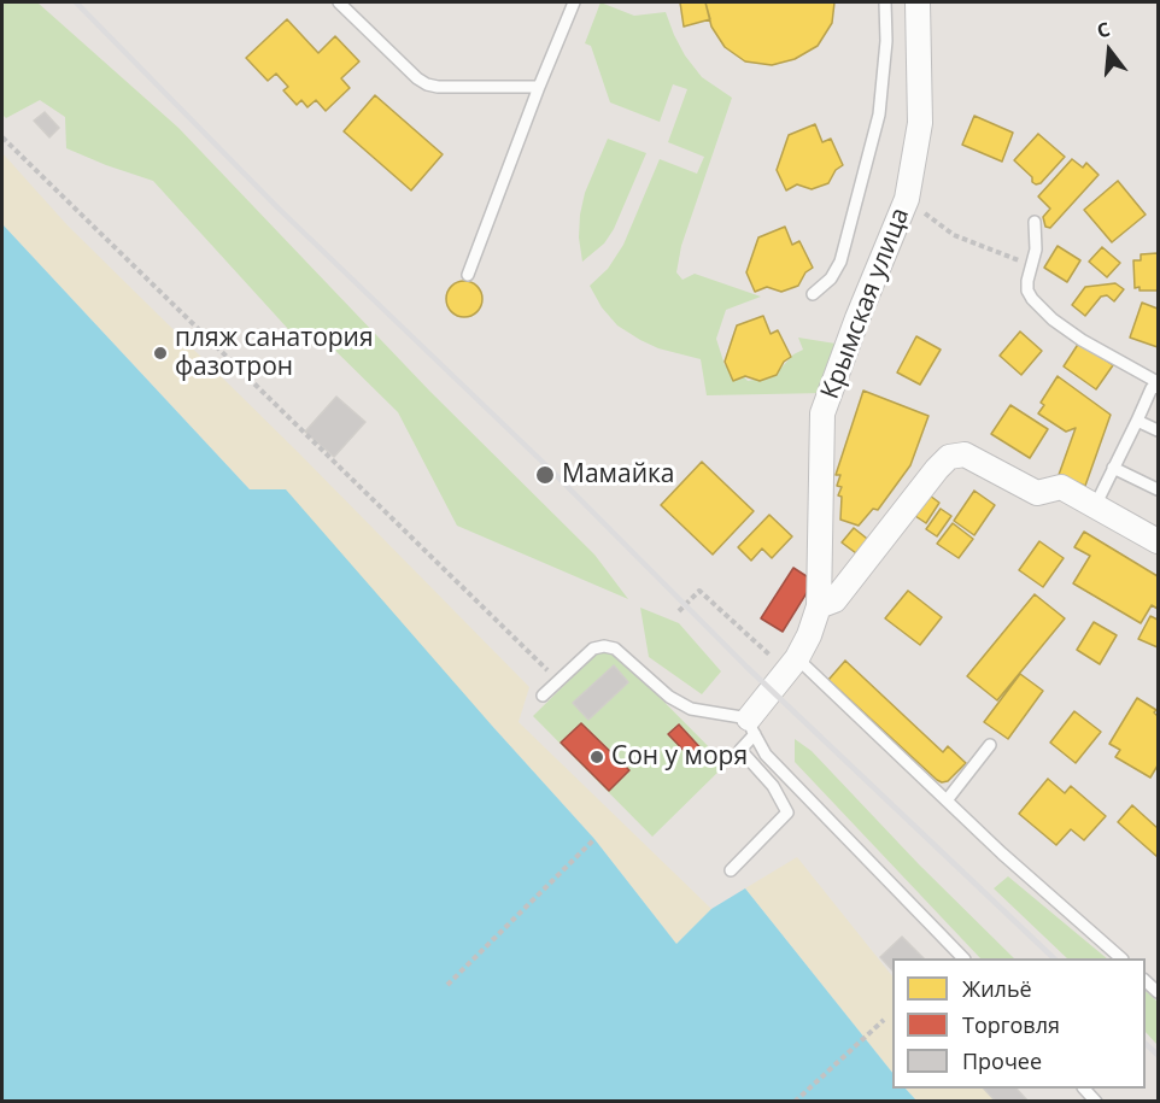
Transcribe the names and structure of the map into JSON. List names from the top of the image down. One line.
{"streets":{"street":["Крымская улица"]},"places":["пляж санатория фазотрон","Мамайка","Сон у моря"],"legend":["Жильё","Торговля","Прочее"],"north":"top"}
